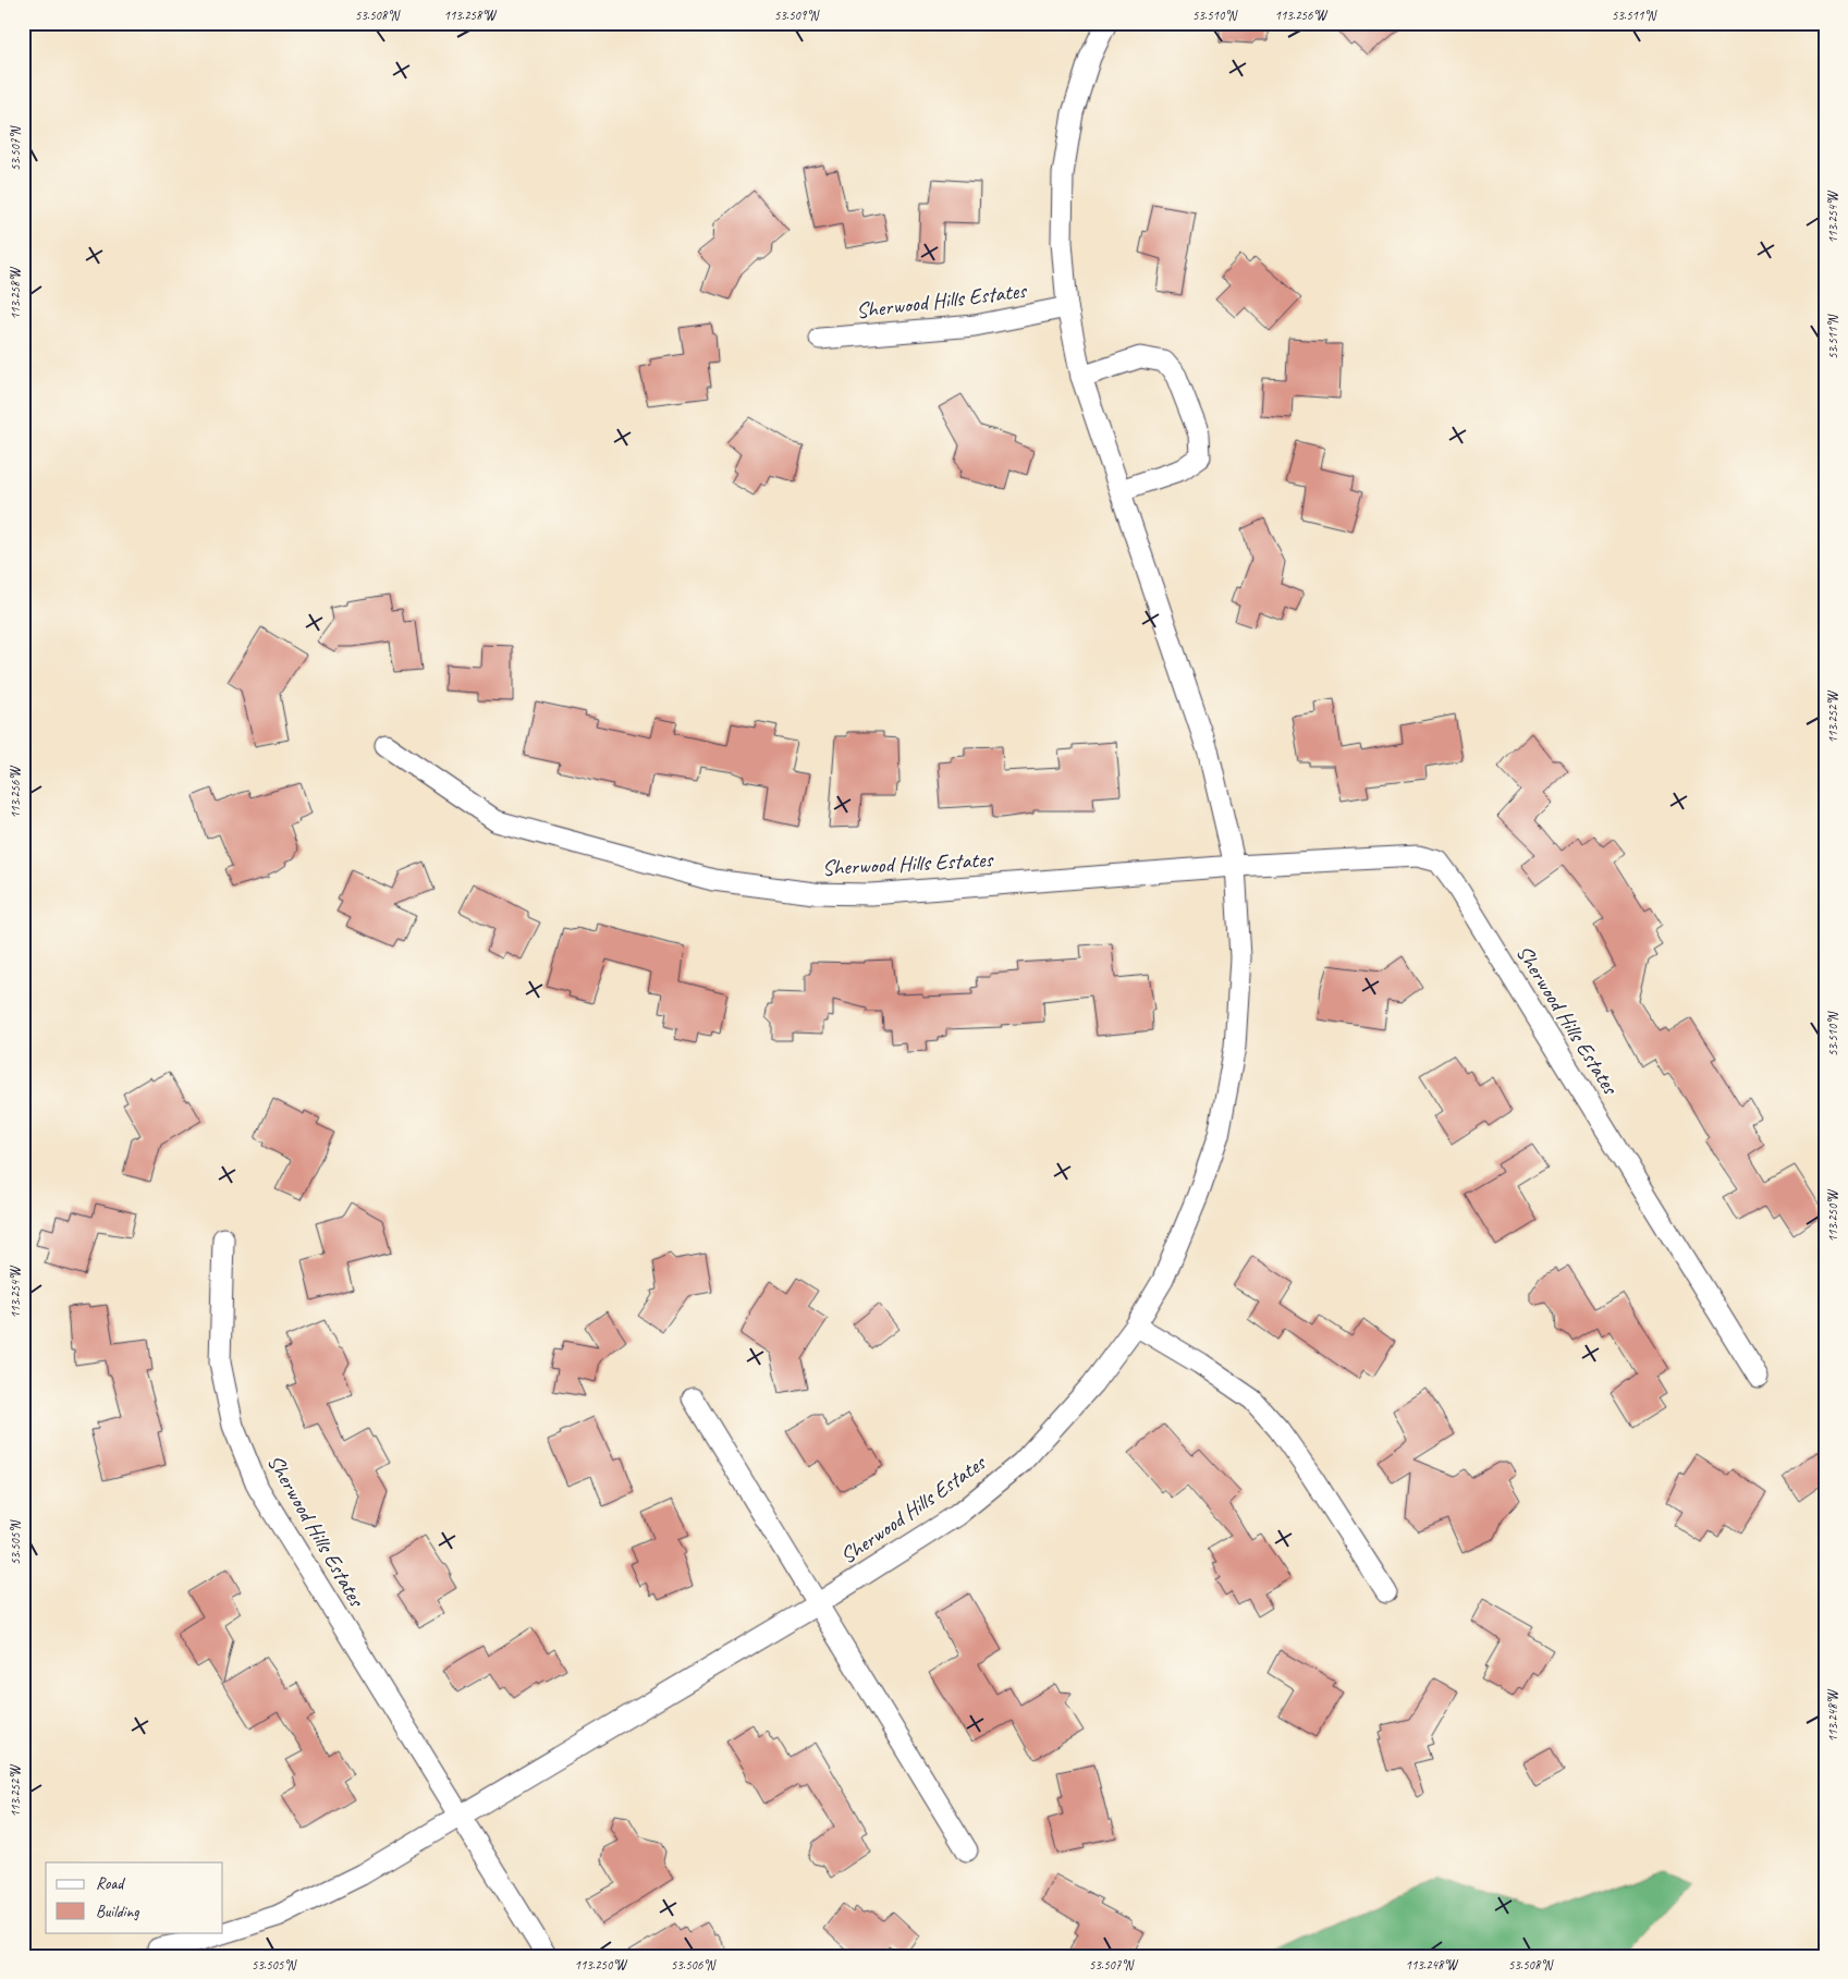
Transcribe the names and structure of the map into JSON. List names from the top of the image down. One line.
{"streets":{"street":["Sherwood Hills Estates"]},"legend":["Road","Building"],"coordinates":["53.508°N","113.258°W","53.509°N","53.510°N","113.256°W","53.511°N","53.507°N","113.254°W","113.252°W","113.250°W","53.505°N","113.248°W","53.506°N"]}
